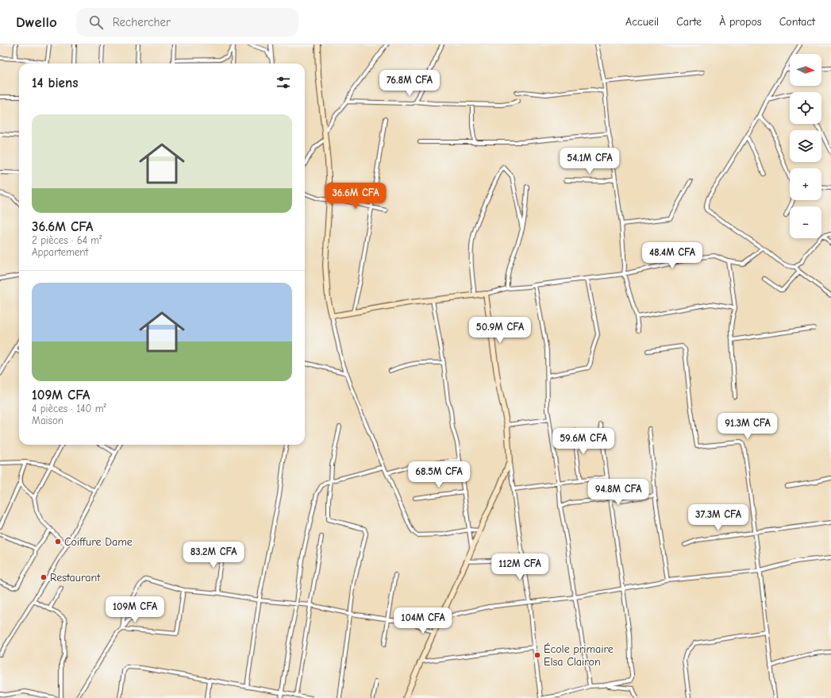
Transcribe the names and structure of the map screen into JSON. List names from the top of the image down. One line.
{"places":["Coiffure Dame","Restaurant","École primaire Elsa Clairon"],"north":"right","page":{"header":"Dwello","search":"Rechercher","nav":["Accueil","Carte","À propos","Contact"],"map_buttons":["+","−"],"heading":"14 biens","price":["76.8M CFA","54.1M CFA","36.6M CFA","48.4M CFA","50.9M CFA","91.3M CFA","59.6M CFA","68.5M CFA","94.8M CFA","37.3M CFA","83.2M CFA","112M CFA","109M CFA","104M CFA"],"list":[{"name":"36.6M CFA","note":"2 pièces · 64 m² · Appartement"},{"name":"109M CFA","note":"4 pièces · 140 m² · Maison"}]}}
